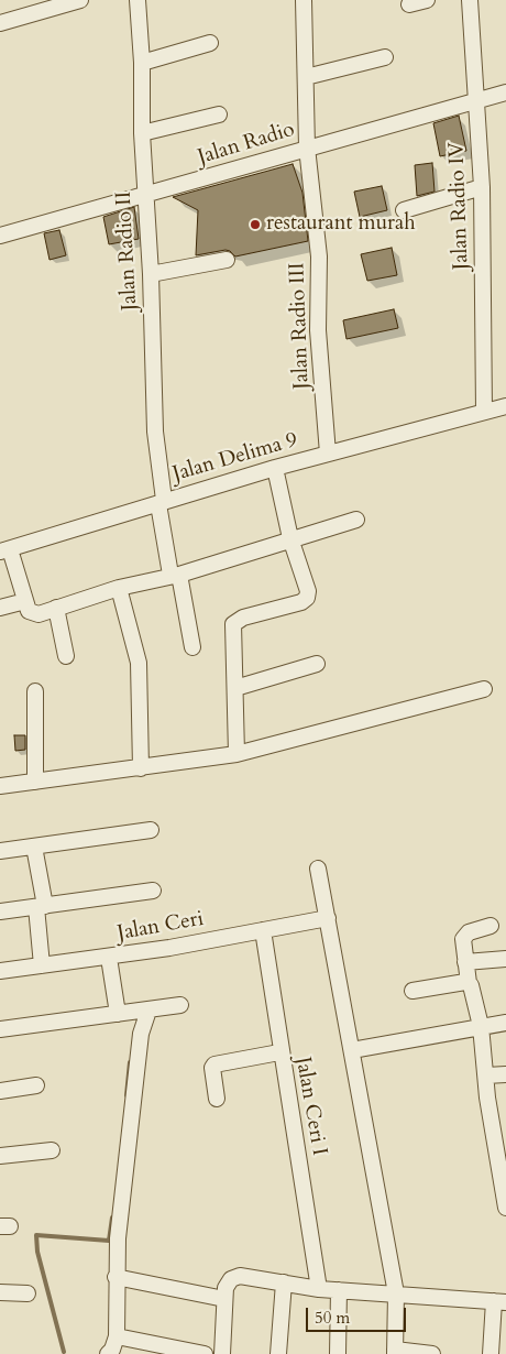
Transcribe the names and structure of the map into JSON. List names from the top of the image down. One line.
{"streets":{"street":["Jalan Radio","Jalan Radio IV","Jalan Radio II","Jalan Radio III","Jalan Delima 9","Jalan Ceri","Jalan Ceri I"]},"crossings":[["Jalan Radio","Jalan Radio IV"],["Jalan Radio","Jalan Radio II"],["Jalan Radio","Jalan Radio III"],["Jalan Radio IV","Jalan Delima 9"],["Jalan Radio II","Jalan Delima 9"],["Jalan Radio III","Jalan Delima 9"],["Jalan Ceri","Jalan Ceri I"]],"places":["restaurant murah"],"scale_bar":"50 m"}
